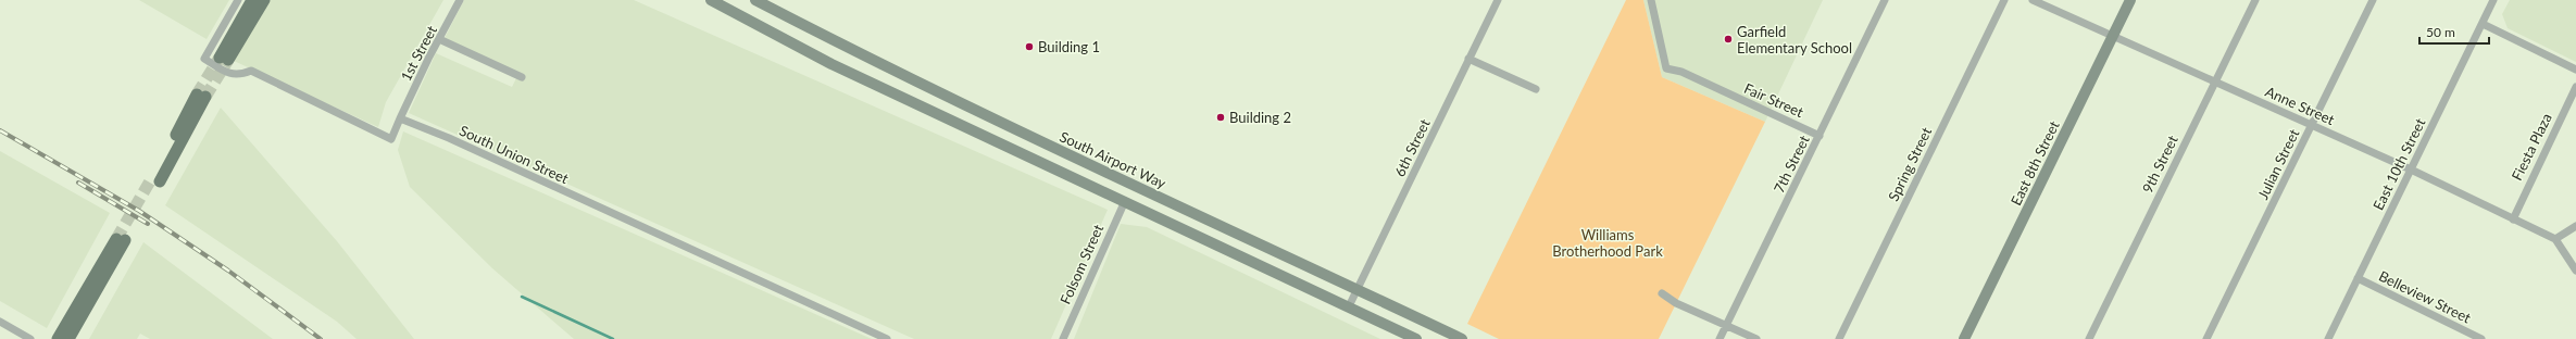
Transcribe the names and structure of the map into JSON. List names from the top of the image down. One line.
{"streets":{"main road":["South Airport Way","East 8th Street"],"street":["1st Street","Fair Street","Anne Street","Fiesta Plaza","6th Street","South Union Street","7th Street","Spring Street","9th Street","Julian Street","East 10th Street","Folsom Street","Belleview Street"]},"crossings":[["1st Street","South Union Street"],["Fair Street","7th Street"],["Anne Street","Fiesta Plaza"],["Anne Street","East 8th Street"],["Anne Street","9th Street"],["Anne Street","Julian Street"],["Anne Street","East 10th Street"],["6th Street","South Airport Way"],["East 10th Street","Belleview Street"]],"parks":["Williams Brotherhood Park"],"places":["Garfield Elementary School","Building 1","Building 2"],"scale_bar":"50 m"}
